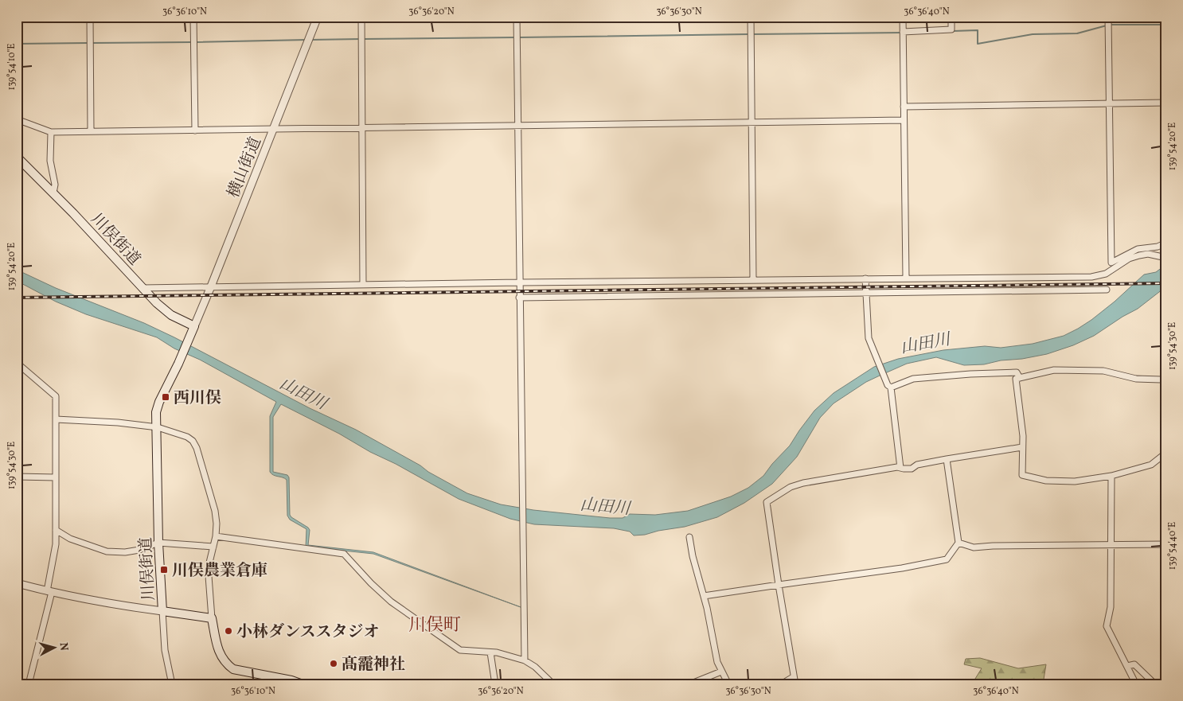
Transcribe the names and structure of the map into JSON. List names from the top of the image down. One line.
{"streets":{"main road":["川俣街道"],"street":["横山街道"]},"crossings":[["横山街道","川俣街道"]],"districts":["川俣町"],"water":["山田川"],"places":{"transit":["西川俣","川俣農業倉庫"],"other":["小林ダンススタジオ","髙靇神社"]},"north":"right","coordinates":["36°36'10\"N","36°36'20\"N","36°36'30\"N","36°36'40\"N","139°54'10\"E","139°54'20\"E","139°54'30\"E","139°54'40\"E"]}
